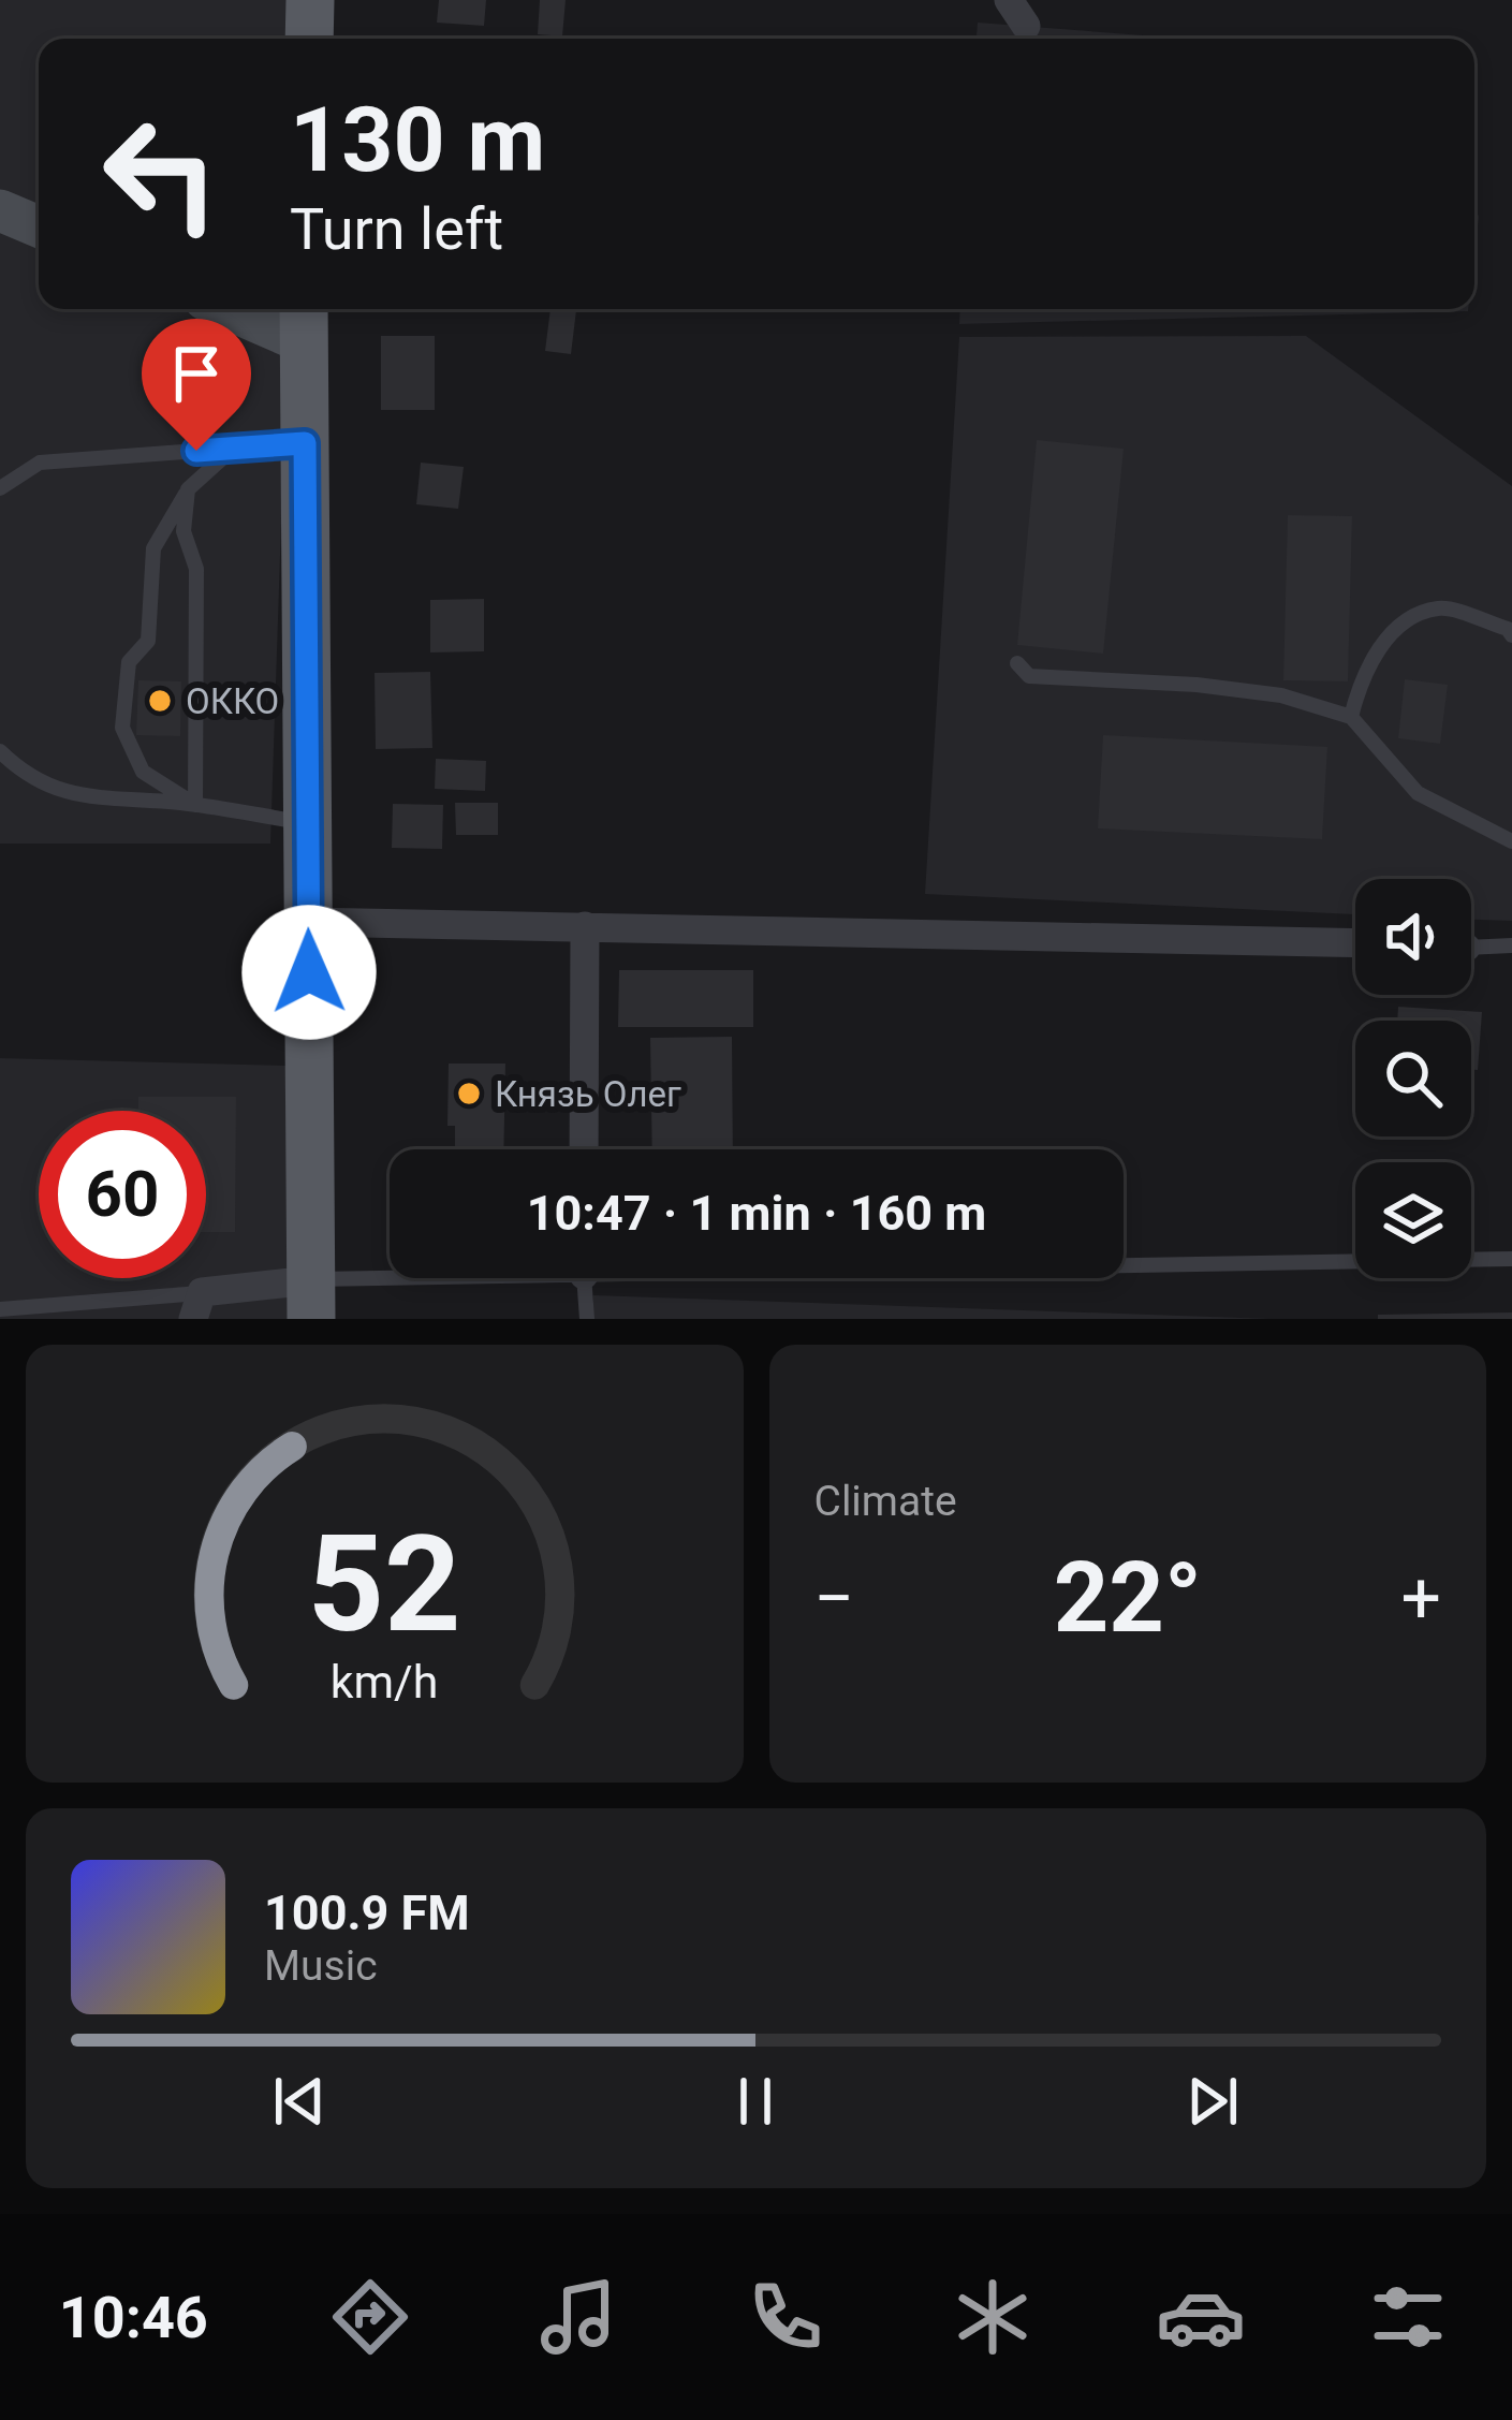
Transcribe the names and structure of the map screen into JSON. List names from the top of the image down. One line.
{"places":["ОККО","Князь Олег"],"page":{"turn":["130 m","Turn left"],"limit":"60","trip":"10:47 · 1 min · 160 m","tile":"Climate","heat":["−","22°","+"],"song":["100.9 FM","Music"],"tabs":"10:46","gauge":["52","km/h"]}}
